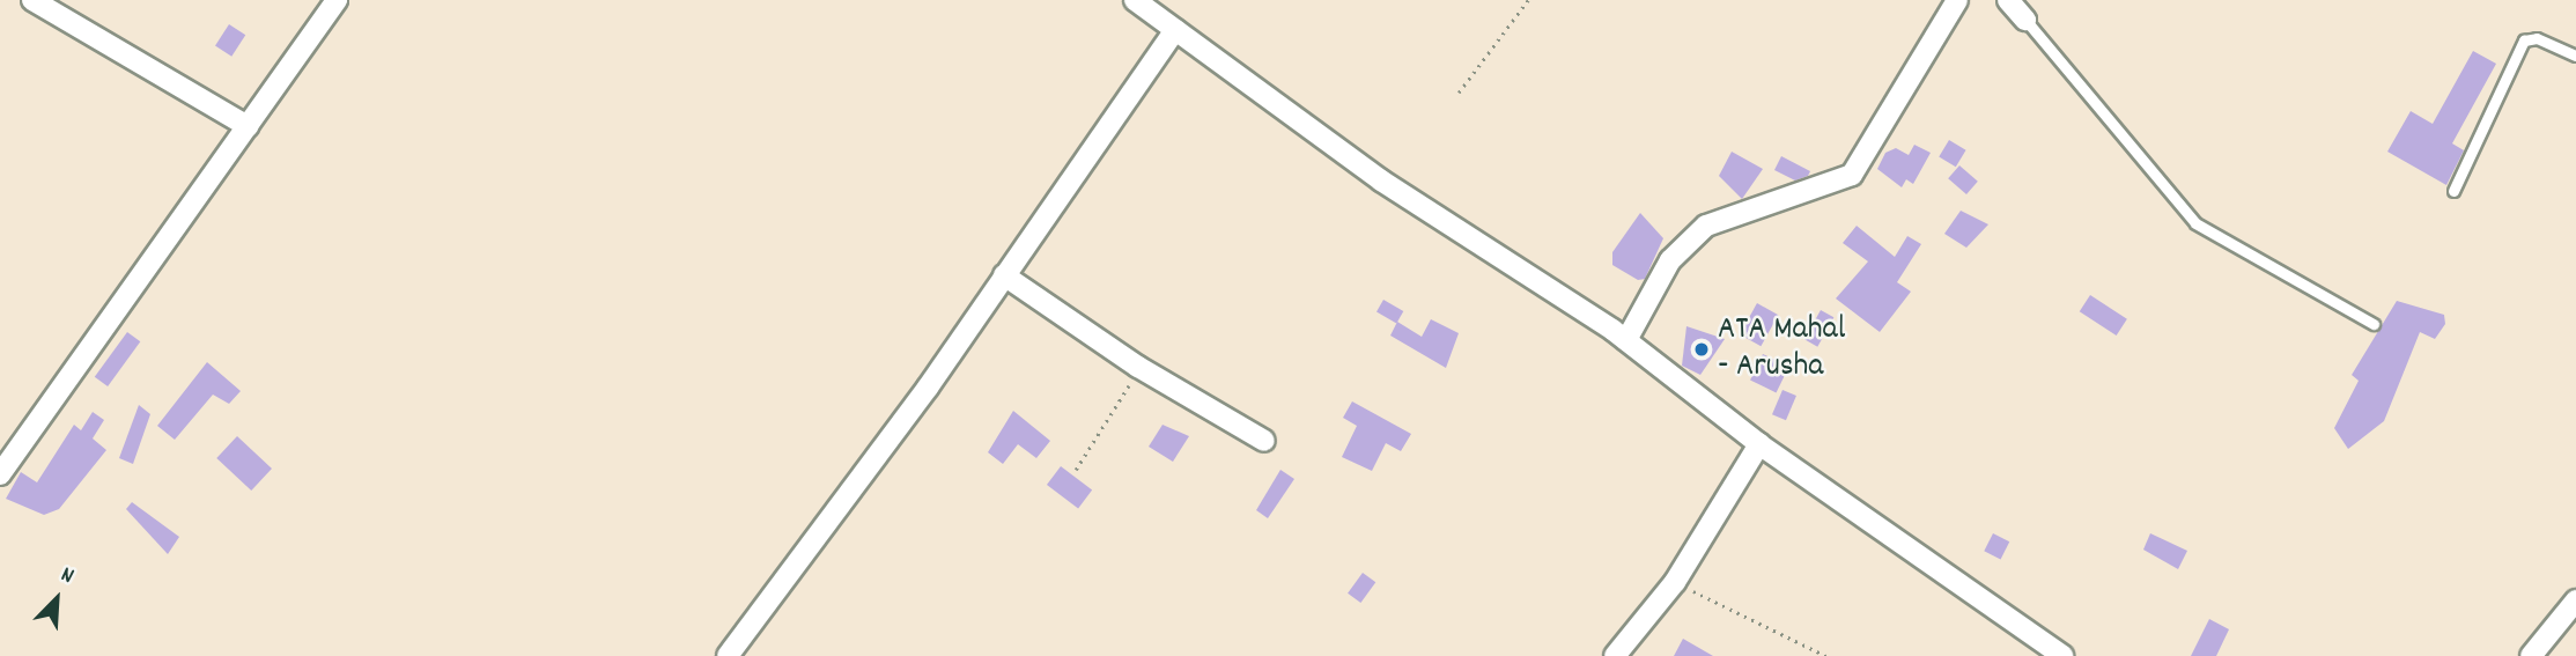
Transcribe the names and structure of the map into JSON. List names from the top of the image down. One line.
{"places":["ATA Mahal - Arusha"],"north":"top right"}
